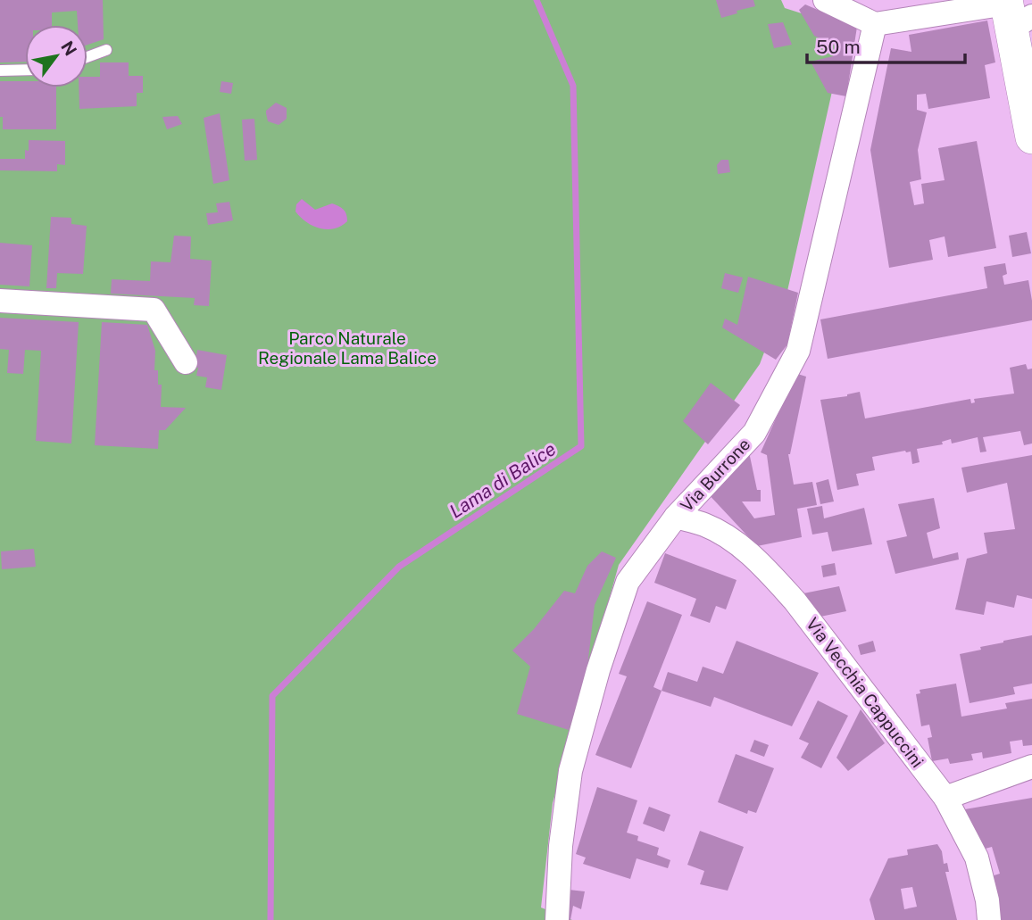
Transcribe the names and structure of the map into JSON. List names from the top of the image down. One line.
{"streets":{"street":["Via Burrone","Via Vecchia Cappuccini"]},"crossings":[["Via Burrone","Via Vecchia Cappuccini"]],"water":["Lama di Balice"],"parks":["Parco Naturale Regionale Lama Balice"],"scale_bar":"50 m","north":"top right"}
